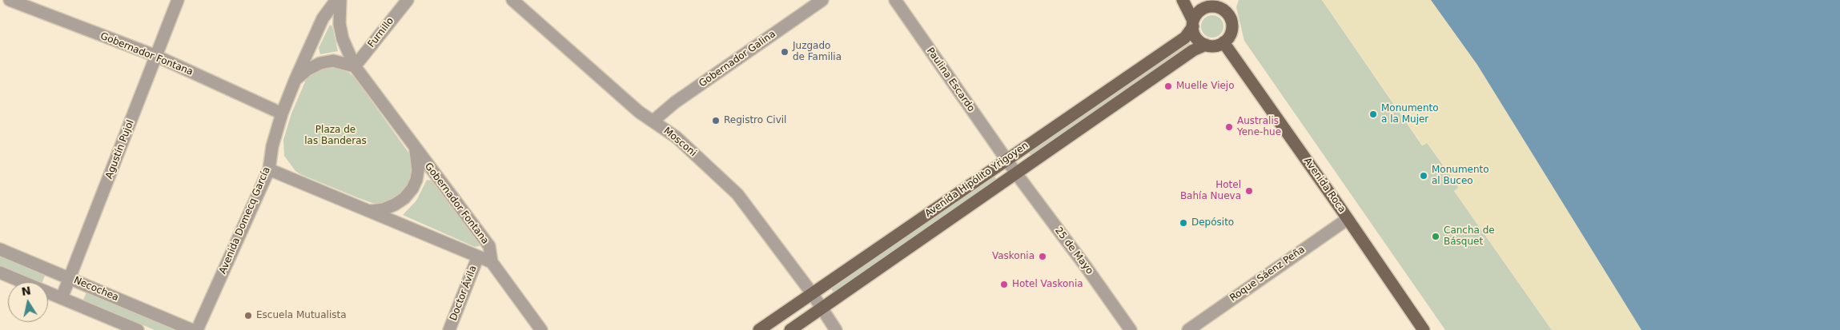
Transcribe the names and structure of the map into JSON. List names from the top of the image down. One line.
{"streets":{"main road":["Avenida Hipólito Yrigoyen","Avenida Roca"],"street":["Furnillo","Gobernador Fontana","Gobernador Galina","Paulina Escardo","Mosconi","Agustín Pujol","Avenida Domecq García","25 de Mayo","Roque Sáenz Peña","Necochea","Doctor Ávila"]},"crossings":[["Furnillo","Gobernador Fontana"],["Gobernador Fontana","Agustín Pujol"],["Gobernador Fontana","Avenida Domecq García"],["Gobernador Fontana","Doctor Ávila"],["Gobernador Galina","Mosconi"],["Paulina Escardo","Avenida Hipólito Yrigoyen"],["Paulina Escardo","25 de Mayo"],["Mosconi","Avenida Hipólito Yrigoyen"],["Agustín Pujol","Necochea"],["Avenida Hipólito Yrigoyen","Avenida Roca"],["Avenida Hipólito Yrigoyen","25 de Mayo"],["Avenida Roca","Roque Sáenz Peña"]],"parks":["Plaza de las Banderas"],"places":["Juzgado de Familia","Muelle Viejo","Monumento a la Mujer","Registro Civil","Australis Yene-hue","Monumento al Buceo","Hotel Bahía Nueva","Depósito","Cancha de Básquet","Vaskonia","Hotel Vaskonia","Escuela Mutualista"],"north":"top"}
